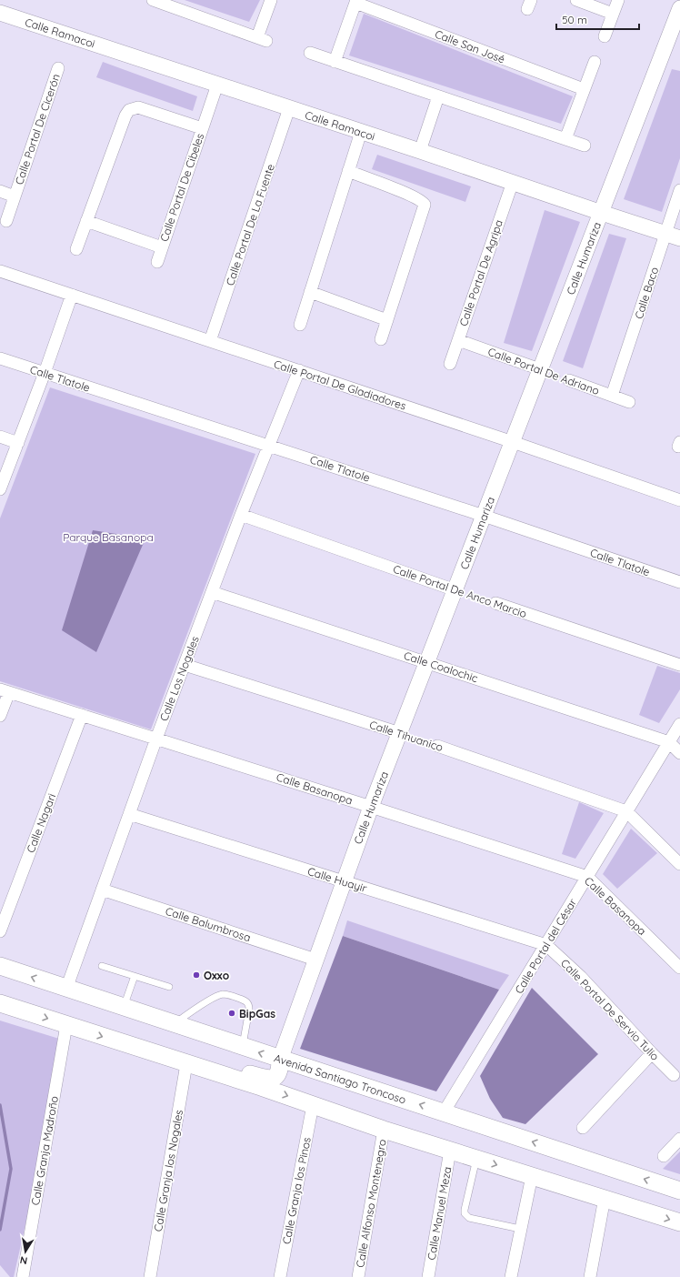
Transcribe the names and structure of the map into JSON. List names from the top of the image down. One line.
{"streets":{"main road":["Avenida Santiago Troncoso"],"street":["Calle Ramacoi","Calle San José","Calle Portal De Cicerón","Calle Portal De Cibeles","Calle Portal De La Fuente","Calle Humariza","Calle Portal De Agripa","Calle Baco","Calle Portal De Adriano","Calle Tlatole","Calle Portal De Gladiadores","Calle Portal De Anco Marcio","Calle Coalochic","Calle Los Nogales","Calle Tihuanico","Calle Basanopa","Calle Nagari","Calle Huayir","Calle Balumbrosa","Calle Portal del César","Calle Portal De Servio Tulio","Calle Granja Madroño","Calle Granja los Nogales","Calle Granja los Pinos","Calle Alfonso Montenegro","Calle Manuel Meza"]},"crossings":[["Calle Ramacoi","Calle Portal De Cibeles"],["Calle Ramacoi","Calle Portal De La Fuente"],["Calle Ramacoi","Calle Humariza"],["Calle Ramacoi","Calle Portal De Agripa"],["Calle Ramacoi","Calle Baco"],["Calle Portal De La Fuente","Calle Portal De Gladiadores"],["Calle Humariza","Calle Portal De Adriano"],["Calle Humariza","Calle Tlatole"],["Calle Humariza","Calle Portal De Gladiadores"],["Calle Humariza","Calle Portal De Anco Marcio"],["Calle Humariza","Calle Coalochic"],["Calle Humariza","Calle Tihuanico"],["Calle Humariza","Calle Basanopa"],["Calle Humariza","Calle Huayir"],["Calle Humariza","Calle Balumbrosa"],["Calle Humariza","Avenida Santiago Troncoso"],["Calle Portal De Agripa","Calle Portal De Adriano"],["Calle Baco","Calle Portal De Adriano"],["Calle Tlatole","Calle Los Nogales"],["Calle Portal De Gladiadores","Calle Los Nogales"],["Calle Portal De Anco Marcio","Calle Los Nogales"],["Calle Coalochic","Calle Los Nogales"],["Calle Coalochic","Calle Portal del César"],["Calle Los Nogales","Calle Tihuanico"],["Calle Los Nogales","Calle Basanopa"],["Calle Los Nogales","Calle Huayir"],["Calle Los Nogales","Calle Balumbrosa"],["Calle Los Nogales","Avenida Santiago Troncoso"],["Calle Tihuanico","Calle Portal del César"],["Calle Basanopa","Calle Nagari"],["Calle Basanopa","Calle Portal del César"],["Calle Huayir","Calle Portal del César"],["Calle Huayir","Calle Portal De Servio Tulio"],["Calle Portal del César","Calle Portal De Servio Tulio"],["Calle Portal del César","Avenida Santiago Troncoso"]],"parks":["Parque Basanopa"],"places":["Oxxo","BipGas"],"scale_bar":"50 m","north":"bottom"}
